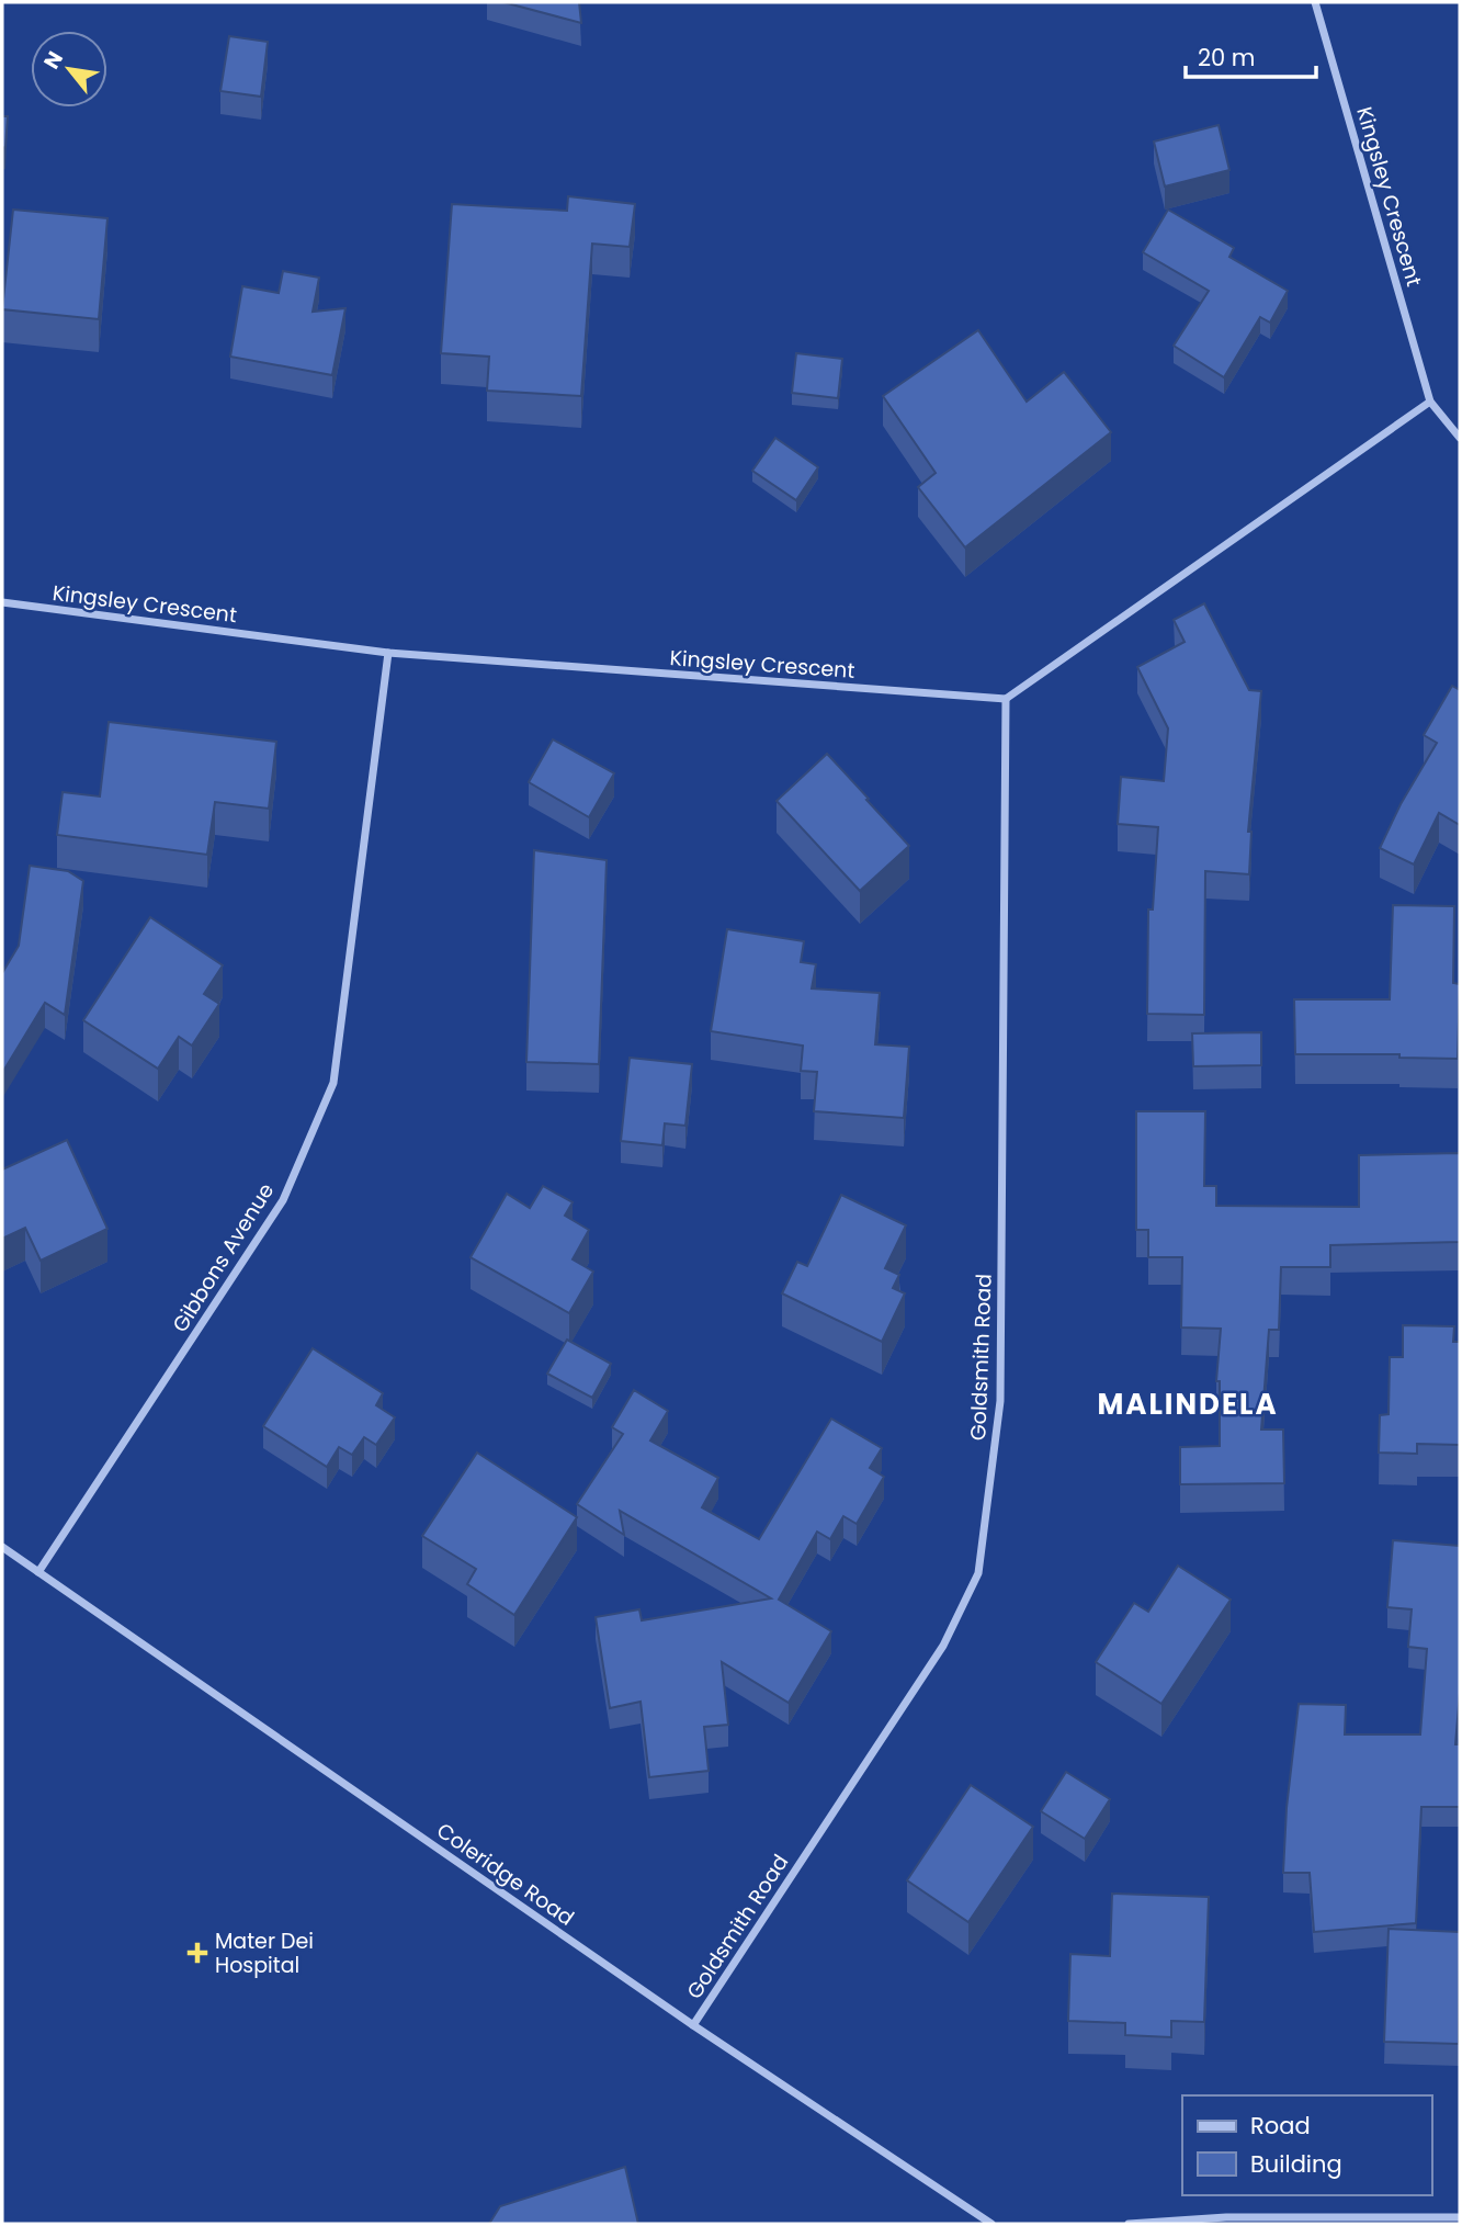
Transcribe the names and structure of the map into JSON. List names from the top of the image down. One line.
{"streets":{"street":["Kingsley Crescent","Gibbons Avenue","Goldsmith Road","Coleridge Road"]},"crossings":[["Kingsley Crescent","Gibbons Avenue"],["Kingsley Crescent","Goldsmith Road"],["Gibbons Avenue","Coleridge Road"],["Goldsmith Road","Coleridge Road"]],"districts":["MALINDELA"],"places":{"health":["Mater Dei Hospital"]},"legend":["Road","Building"],"scale_bar":"20 m","north":"top left"}
